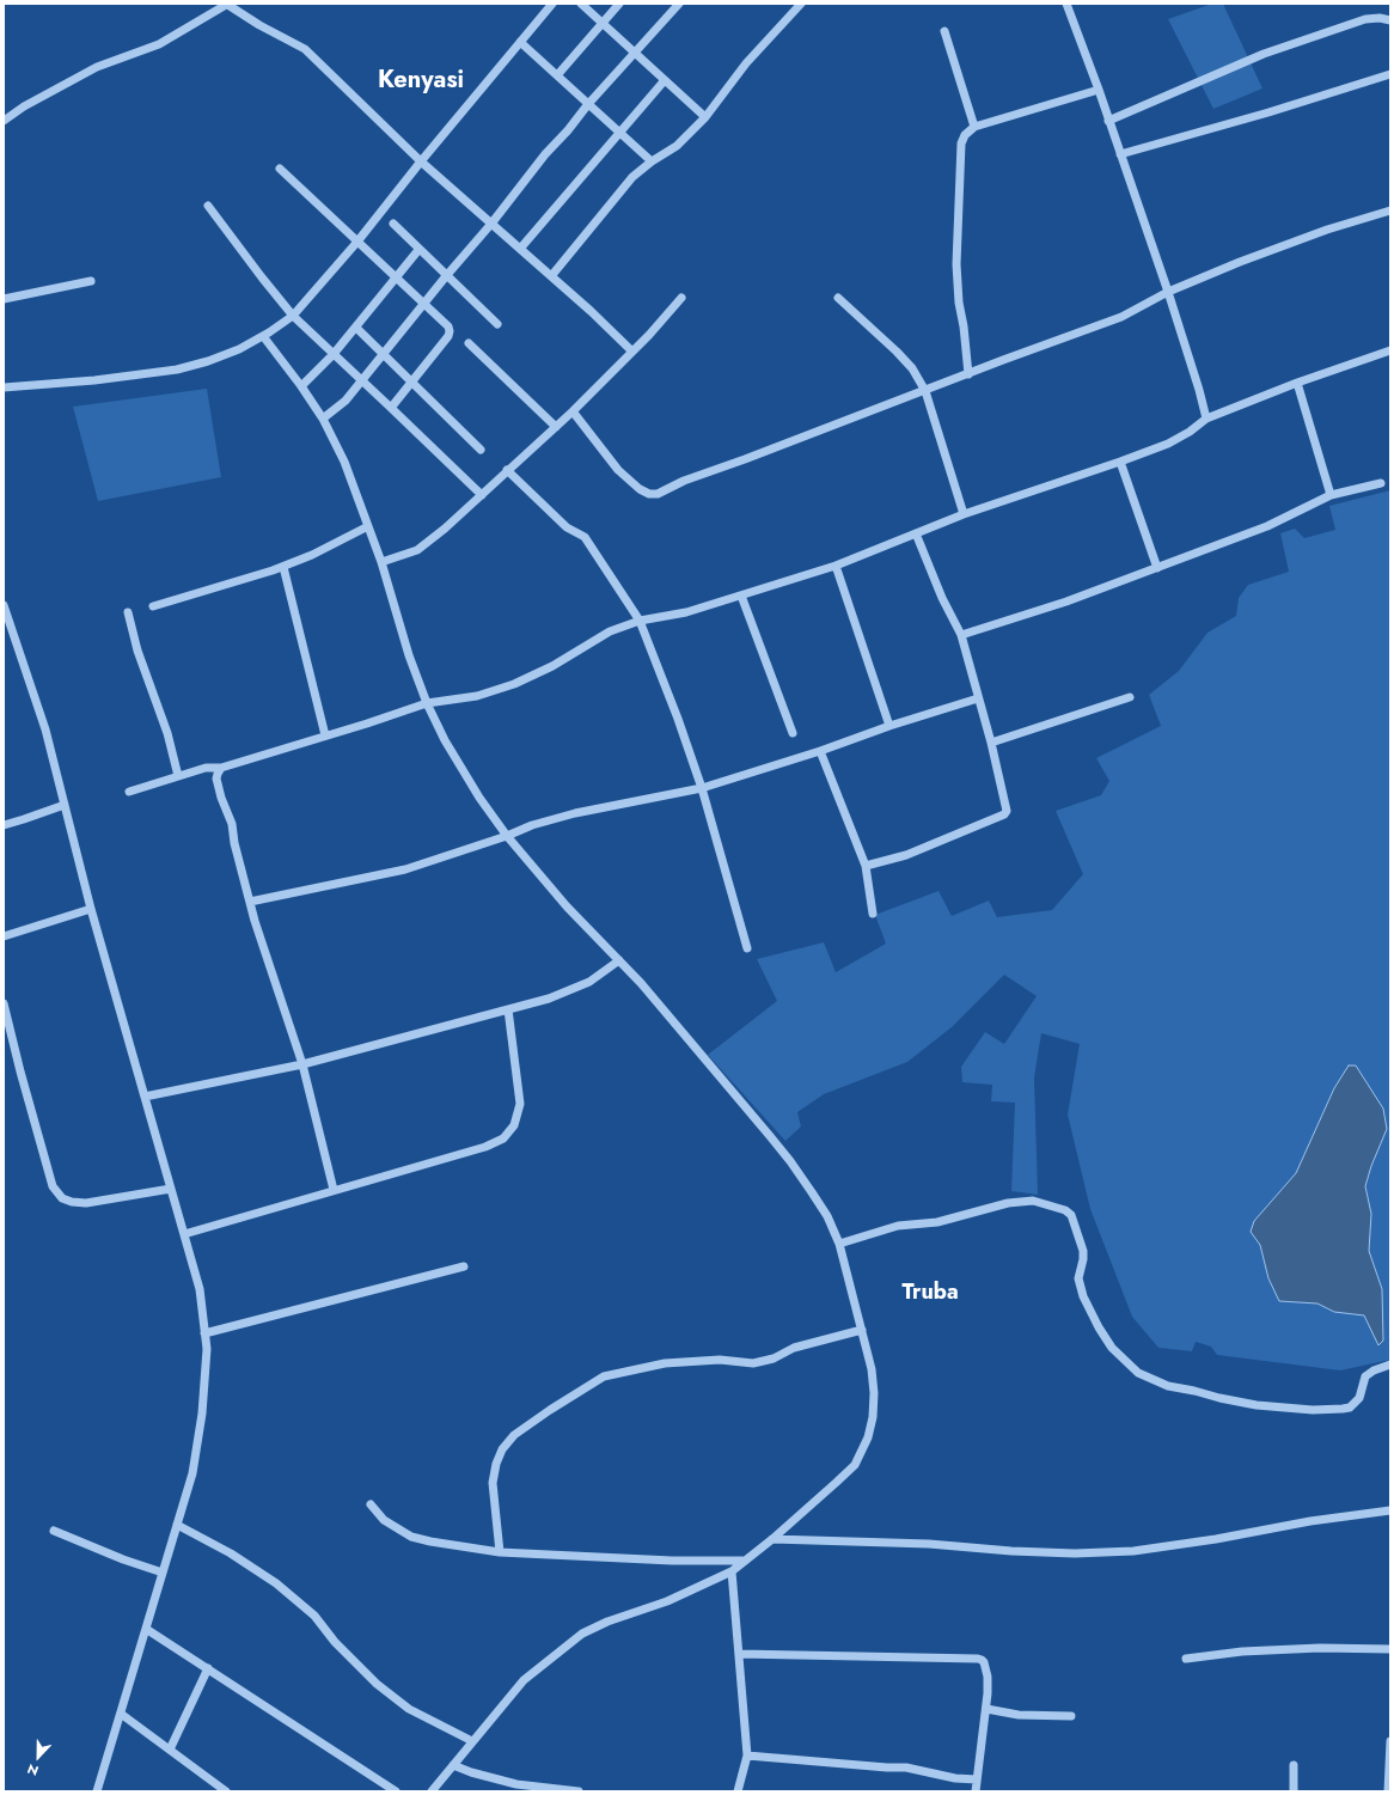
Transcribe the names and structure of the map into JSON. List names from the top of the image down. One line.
{"districts":["Kenyasi","Truba"],"north":"bottom"}
